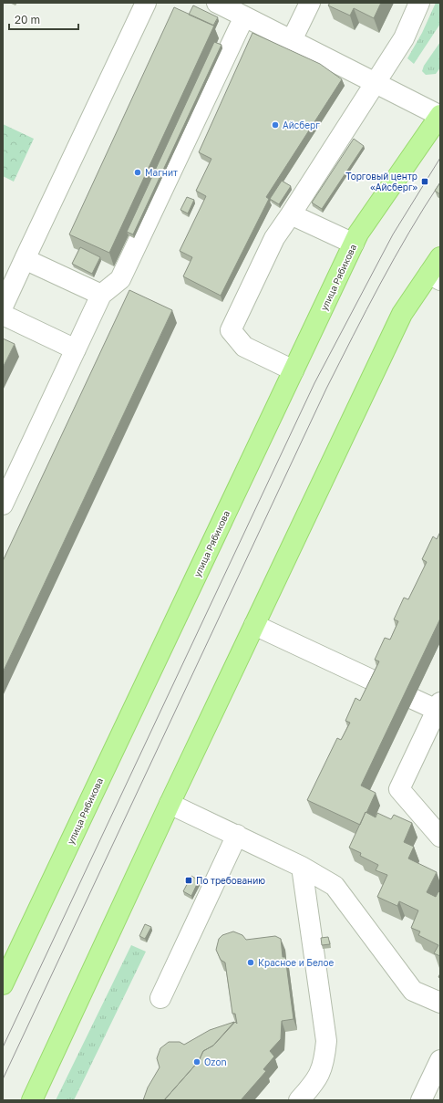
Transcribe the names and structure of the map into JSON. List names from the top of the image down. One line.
{"streets":{"main road":["улица Рябикова"]},"places":{"other":["Айсберг","Магнит","Красное и Белое","Ozon"],"transit":["Торговый центр «Айсберг»","По требованию"]},"scale_bar":"20 m"}
